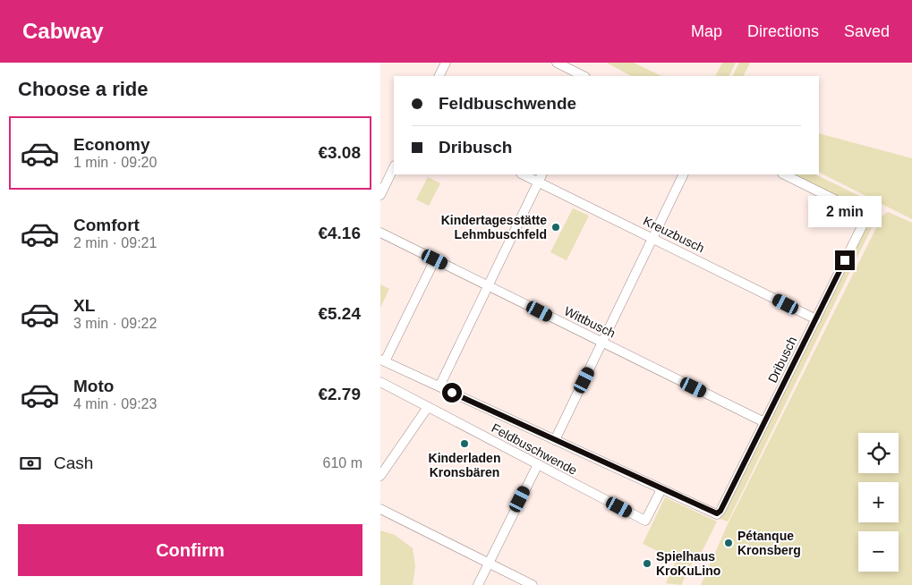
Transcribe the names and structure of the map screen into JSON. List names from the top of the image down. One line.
{"streets":{"street":["Kreuzbusch","Wittbusch","Dribusch","Feldbuschwende"]},"crossings":[["Kreuzbusch","Dribusch"],["Wittbusch","Dribusch"],["Dribusch","Feldbuschwende"]],"places":["Kindertagesstätte Lehmbuschfeld","Kinderladen Kronsbären","Pétanque Kronsberg","Spielhaus KroKuLino"],"page":{"header":"Cabway","nav":["Map","Directions","Saved"],"heading":"Choose a ride","banner":["Feldbuschwende","Dribusch"],"list":[{"name":"Economy","note":"1 min · 09:20","value":"€3.08"},{"name":"Comfort","note":"2 min · 09:21","value":"€4.16"},{"name":"XL","note":"3 min · 09:22","value":"€5.24"},{"name":"Moto","note":"4 min · 09:23","value":"€2.79"}],"bubble":"2 min","map_buttons":["+","−"],"pay":["Cash","610 m"],"buttons":"Confirm"}}
